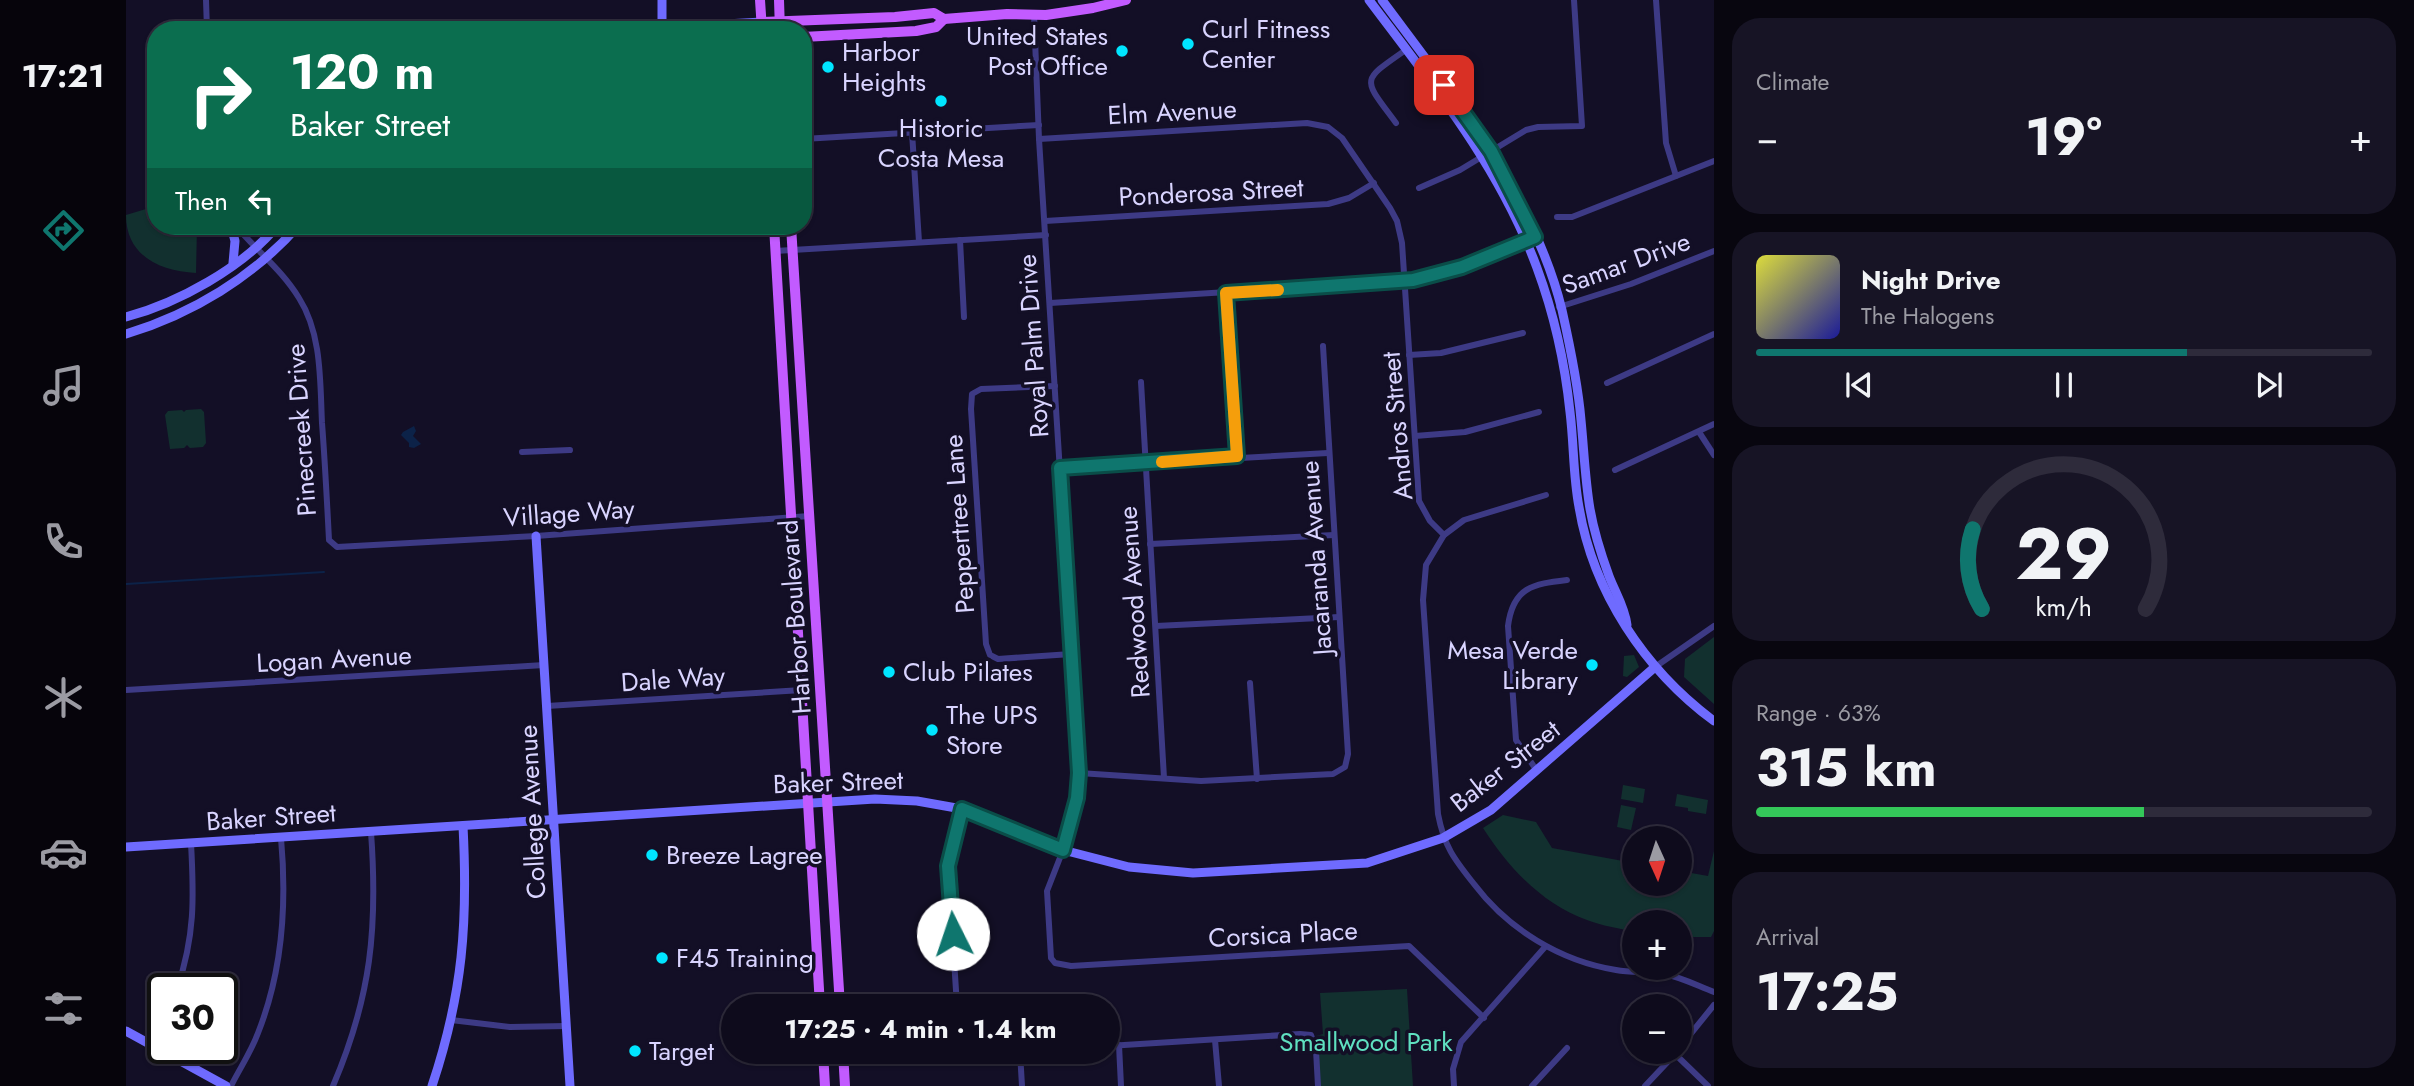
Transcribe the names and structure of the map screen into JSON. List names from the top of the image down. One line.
{"streets":{"main road":["Harbor Boulevard"],"street":["Elm Avenue","Ponderosa Street","Samar Drive","Royal Palm Drive","Andros Street","Pinecreek Drive","Village Way","Peppertree Lane","Jacaranda Avenue","Redwood Avenue","Logan Avenue","Dale Way","Baker Street","College Avenue","Corsica Place"]},"crossings":[["Elm Avenue","Royal Palm Drive"],["Elm Avenue","Andros Street"],["Ponderosa Street","Royal Palm Drive"],["Ponderosa Street","Andros Street"],["Royal Palm Drive","Peppertree Lane"],["Royal Palm Drive","Baker Street"],["Royal Palm Drive","Corsica Place"],["Pinecreek Drive","Village Way"],["Village Way","Harbor Boulevard"],["Village Way","College Avenue"],["Harbor Boulevard","Dale Way"],["Harbor Boulevard","Baker Street"],["Logan Avenue","College Avenue"],["Dale Way","College Avenue"],["Baker Street","College Avenue"]],"parks":["Smallwood Park"],"places":["Curl Fitness Center","United States Post Office","Harbor Heights","Historic Costa Mesa","Mesa Verde Library","Club Pilates","The UPS Store","Breeze Lagree","F45 Training","Target"],"north":"bottom","page":{"tabs":"17:21","tile":["Climate",["Range · 63%","315 km"],["Arrival","17:25"]],"turn":["120 m","Baker Street"],"heat":["−","19°","+"],"then":"Then","song":["Night Drive","The Halogens"],"map_buttons":["+","−"],"limit":"30","trip":"17:25 · 4 min · 1.4 km","gauge":["29","km/h"]}}
